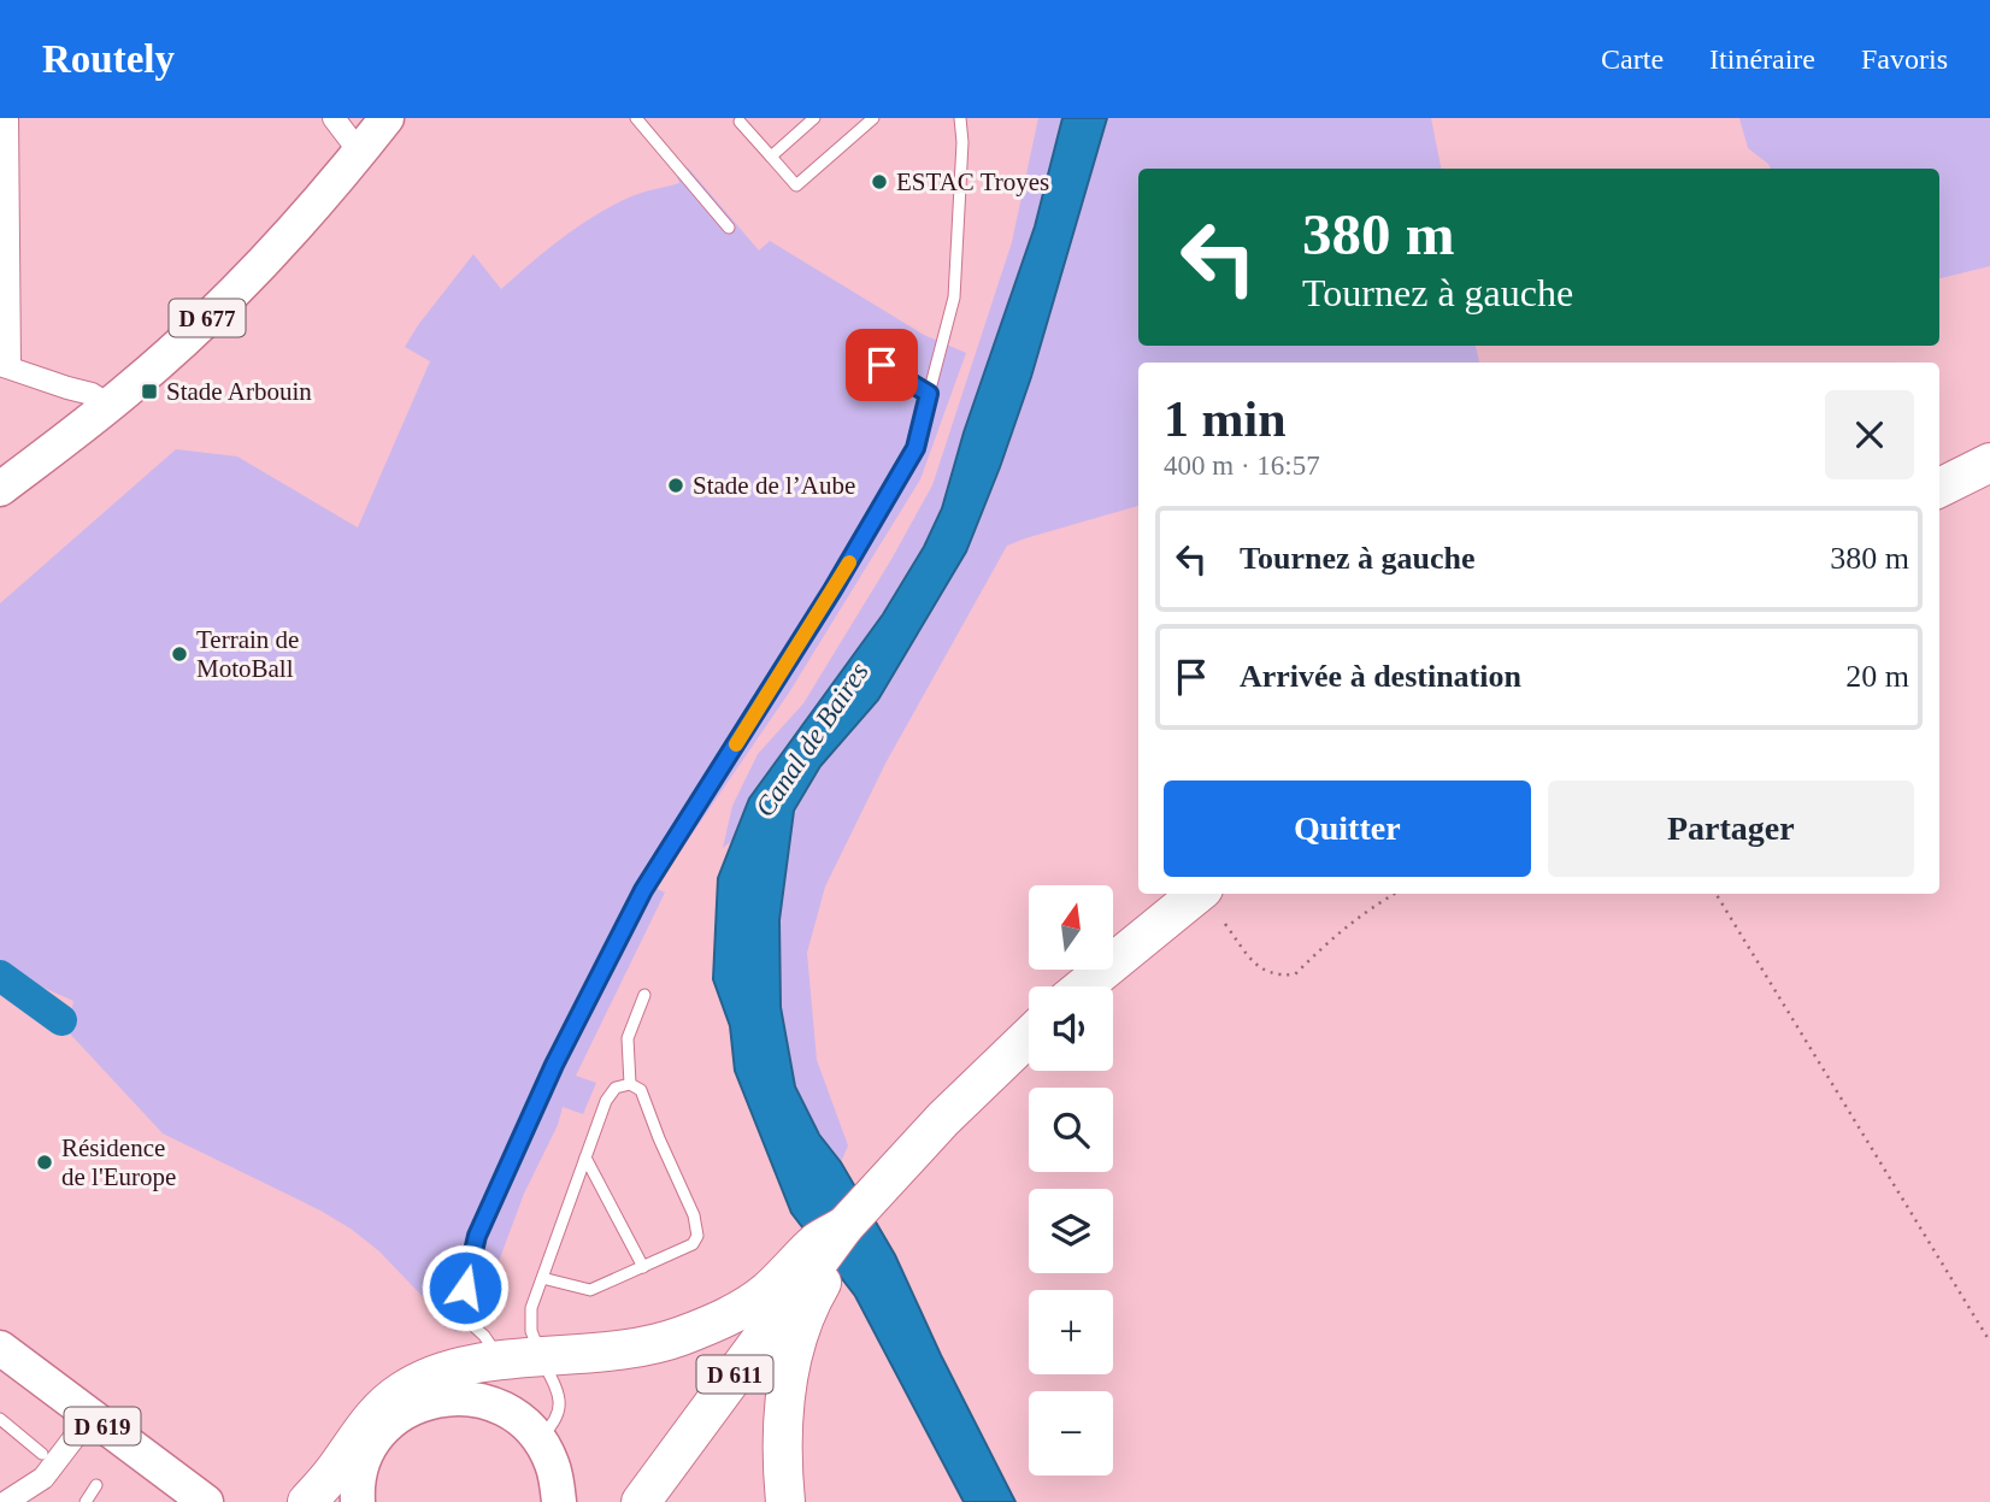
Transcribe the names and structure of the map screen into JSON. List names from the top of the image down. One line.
{"streets":{"highway":["D 611"],"main road":["D 677","D 619"]},"water":["Canal de Baires"],"places":{"other":["ESTAC Troyes","Stade de l’Aube","Terrain de MotoBall","Résidence de l'Europe"],"transit":["Stade Arbouin"]},"north":"top","page":{"header":"Routely","nav":["Carte","Itinéraire","Favoris"],"turn":["380 m","Tournez à gauche"],"heading":["1 min","400 m · 16:57"],"list":[{"name":"Tournez à gauche","value":"380 m"},{"name":"Arrivée à destination","value":"20 m"}],"buttons":["Quitter","Partager"],"map_buttons":["+","−"]}}
